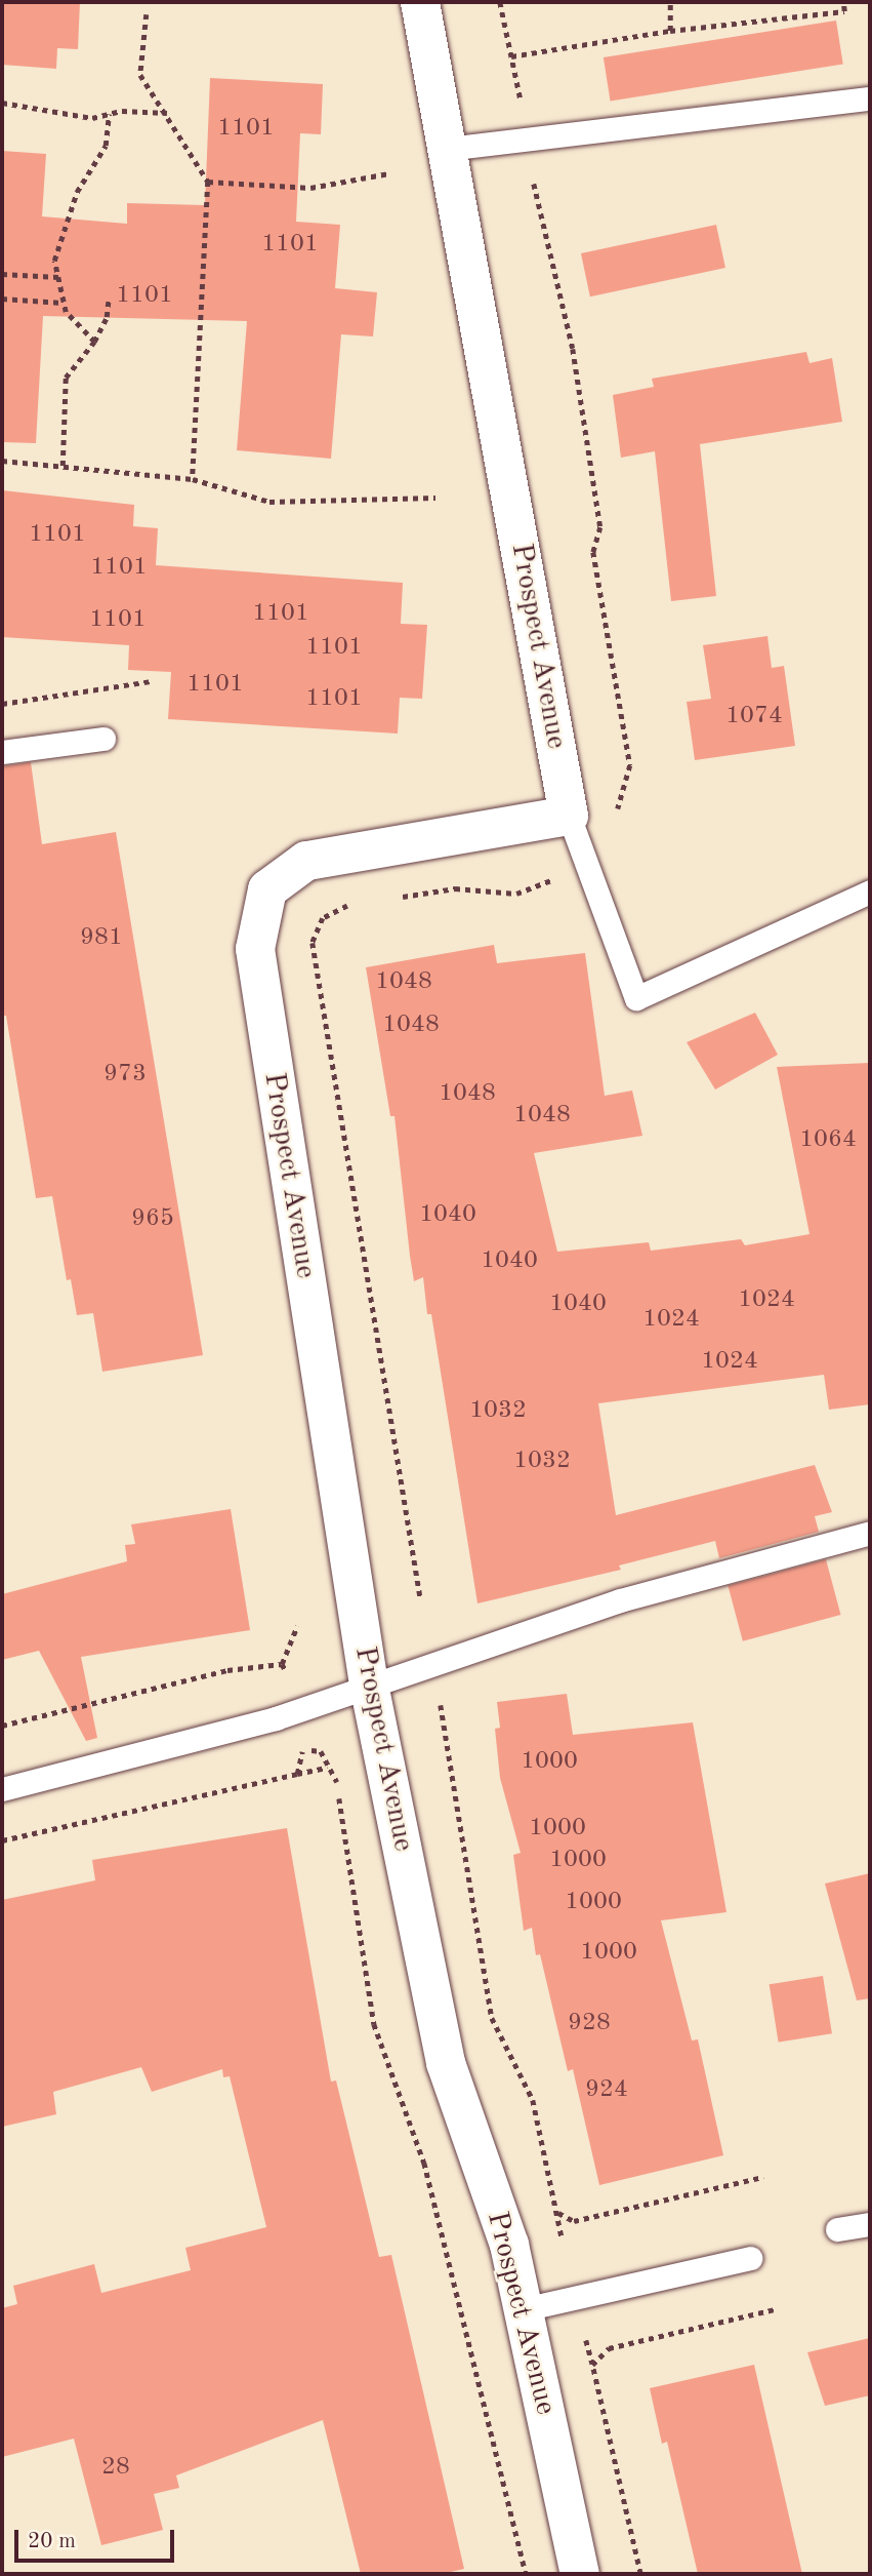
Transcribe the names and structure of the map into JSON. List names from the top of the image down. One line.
{"streets":{"street":["Prospect Avenue"]},"house_numbers":["1101","1101","1101","1101","1101","1101","1101","1101","1101","1101","1074","981","1048","1048","973","1048","1048","1064","1040","965","1040","1024","1040","1024","1024","1032","1032","1000","1000","1000","1000","1000","928","924","28"],"scale_bar":"20 m"}
